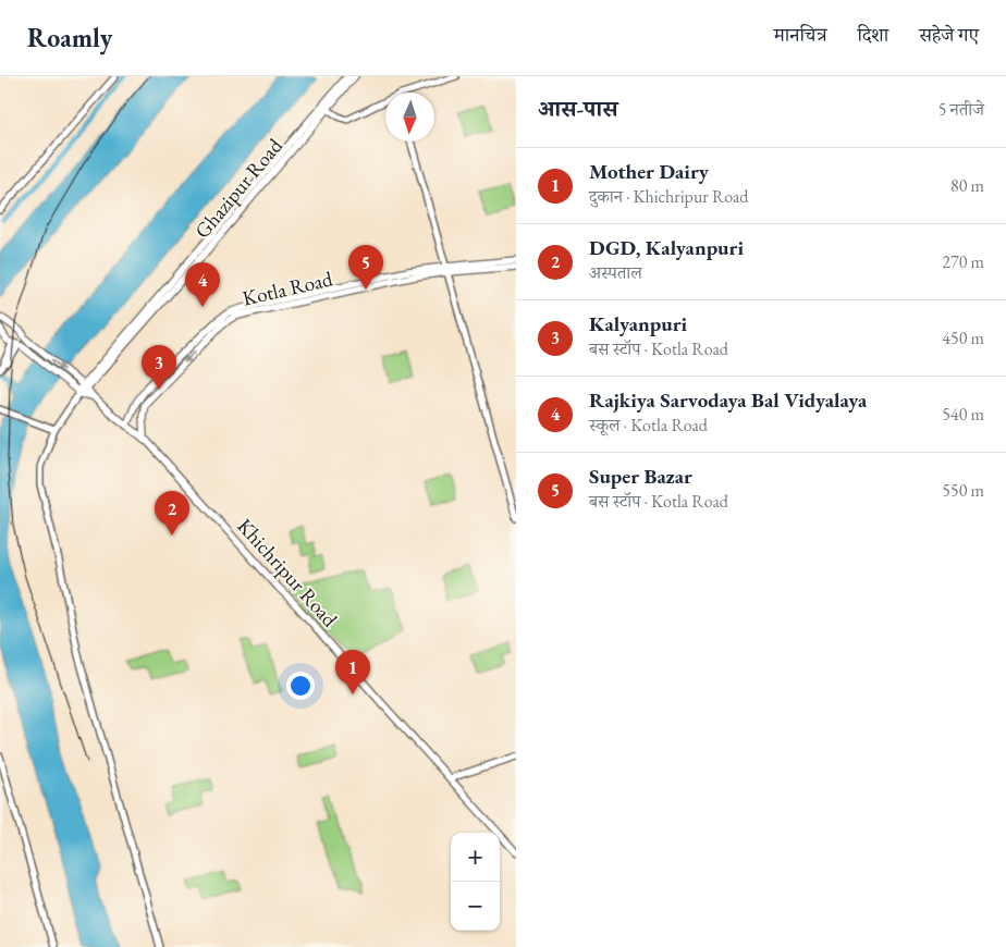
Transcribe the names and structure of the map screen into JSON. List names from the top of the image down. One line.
{"streets":{"main road":["Ghazipur Road","Kotla Road","Khichripur Road"]},"crossings":[["Ghazipur Road","Khichripur Road"],["Kotla Road","Khichripur Road"]],"north":"bottom","page":{"header":"Roamly","nav":["मानचित्र","दिशा","सहेजे गए"],"heading":["आस-पास","5 नतीजे"],"list":[{"mark":"1","name":"Mother Dairy","note":"दुकान · Khichripur Road","value":"80 m"},{"mark":"2","name":"DGD, Kalyanpuri","note":"अस्पताल","value":"270 m"},{"mark":"3","name":"Kalyanpuri","note":"बस स्टॉप · Kotla Road","value":"450 m"},{"mark":"4","name":"Rajkiya Sarvodaya Bal Vidyalaya","note":"स्कूल · Kotla Road","value":"540 m"},{"mark":"5","name":"Super Bazar","note":"बस स्टॉप · Kotla Road","value":"550 m"}],"pins":["5","4","3","2","1"],"map_buttons":["+","−"]}}
